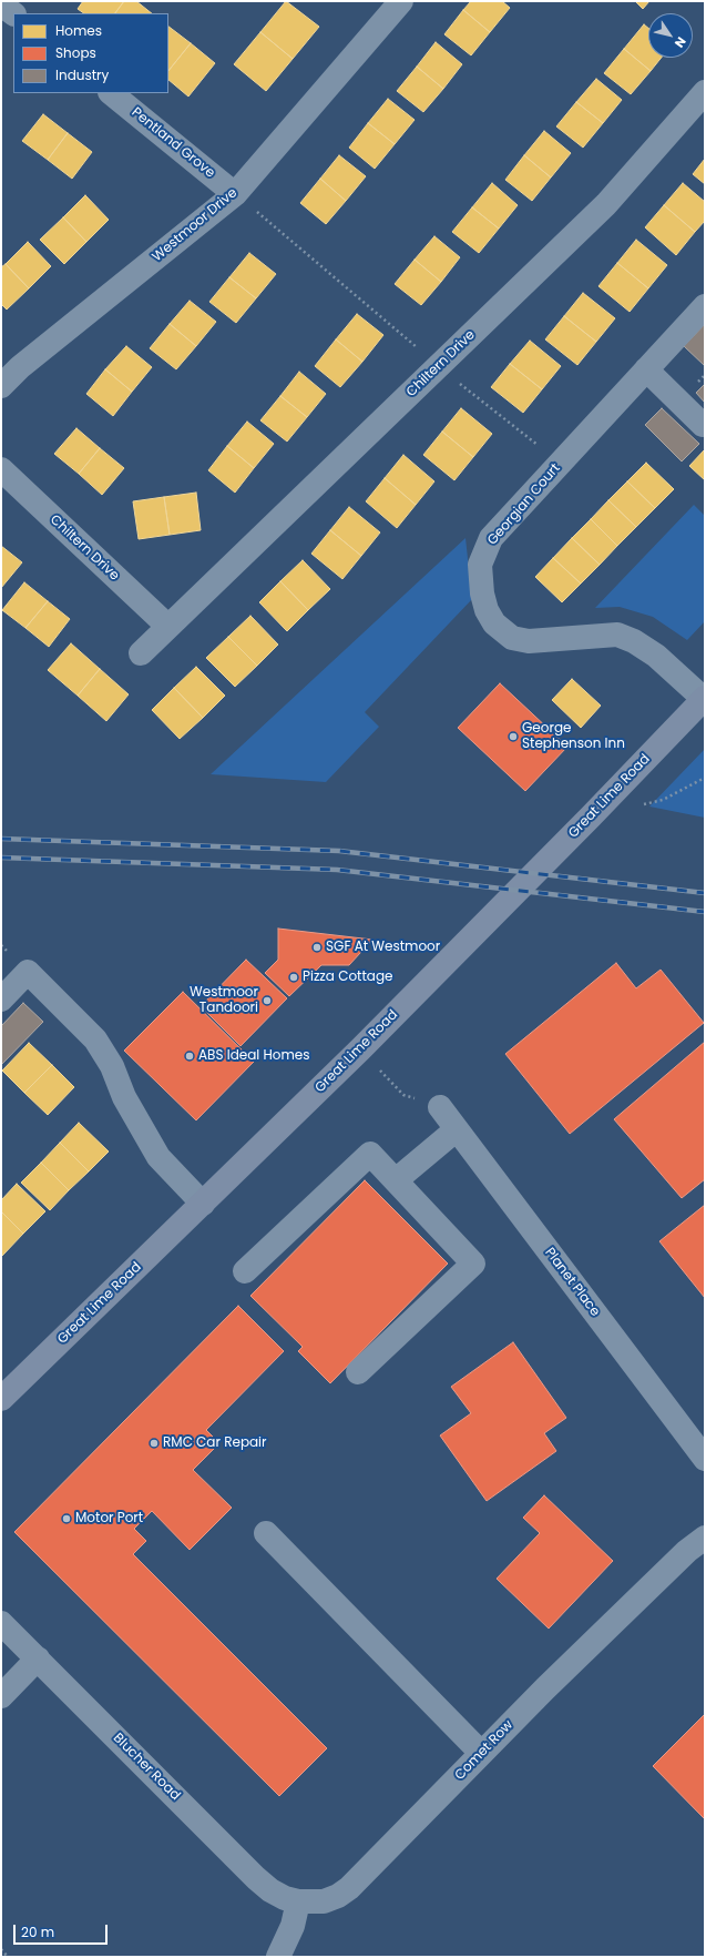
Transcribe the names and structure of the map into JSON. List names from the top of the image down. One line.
{"streets":{"main road":["Great Lime Road"],"street":["Pentland Grove","Westmoor Drive","Chiltern Drive","Georgian Court","Planet Place","Comet Row","Blucher Road"]},"crossings":[["Pentland Grove","Westmoor Drive"],["Georgian Court","Great Lime Road"],["Comet Row","Blucher Road"]],"places":["George Stephenson Inn","SGF At Westmoor","Pizza Cottage","Westmoor Tandoori","ABS Ideal Homes","RMC Car Repair","Motor Port"],"legend":["Homes","Shops","Industry"],"scale_bar":"20 m","north":"bottom right"}
